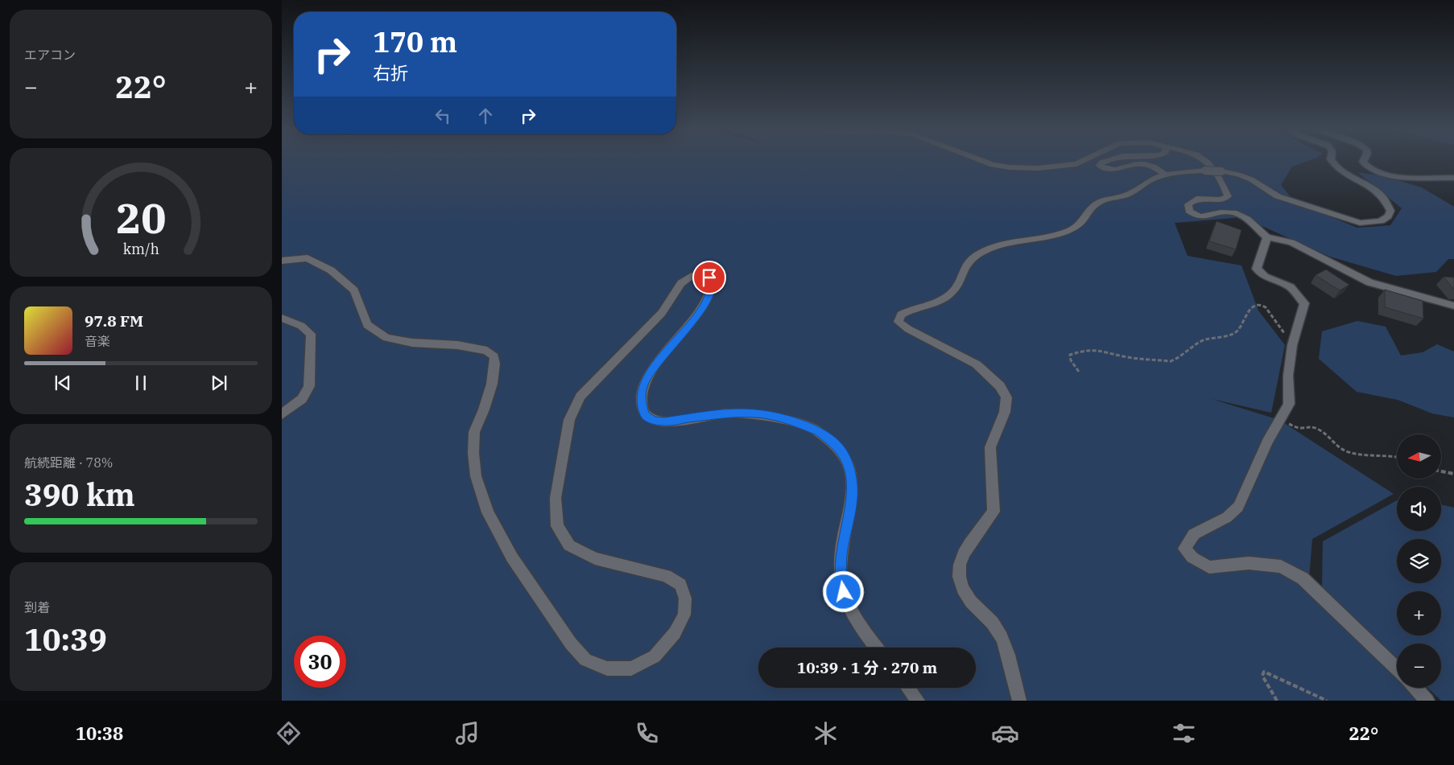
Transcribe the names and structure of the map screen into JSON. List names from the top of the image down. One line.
{"north":"left","page":{"tile":["エアコン",["航続距離 · 78%","390 km"],["到着","10:39"]],"turn":["170 m","右折"],"heat":["−","22°","+"],"song":["97.8 FM","音楽"],"map_buttons":["+","−"],"limit":"30","trip":"10:39 · 1 分 · 270 m","tabs":["10:38","22°"],"gauge":["20","km/h"]}}
